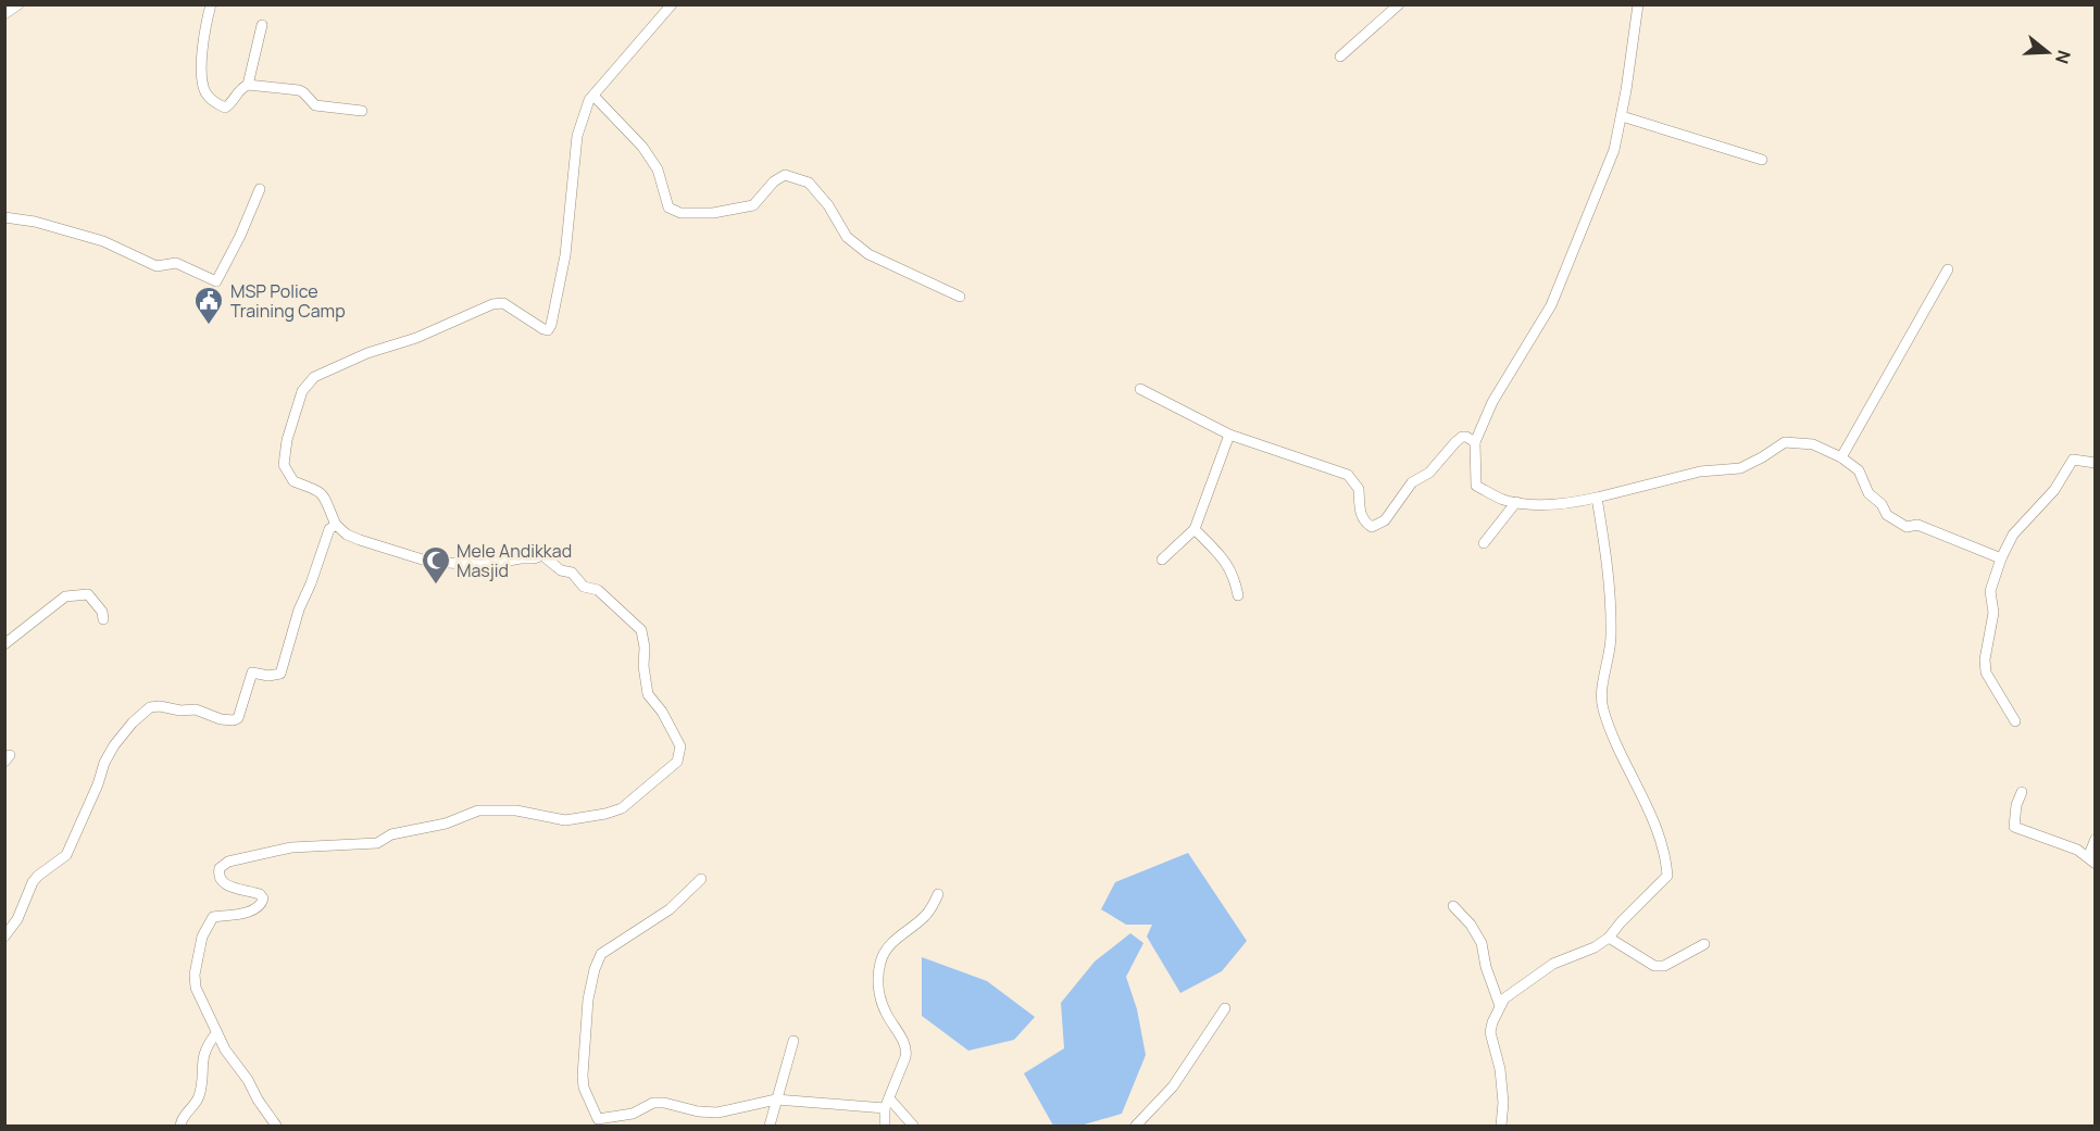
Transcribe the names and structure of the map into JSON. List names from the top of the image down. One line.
{"places":{"public building":["MSP Police Training Camp"],"mosque":["Mele Andikkad Masjid"]},"north":"right"}
